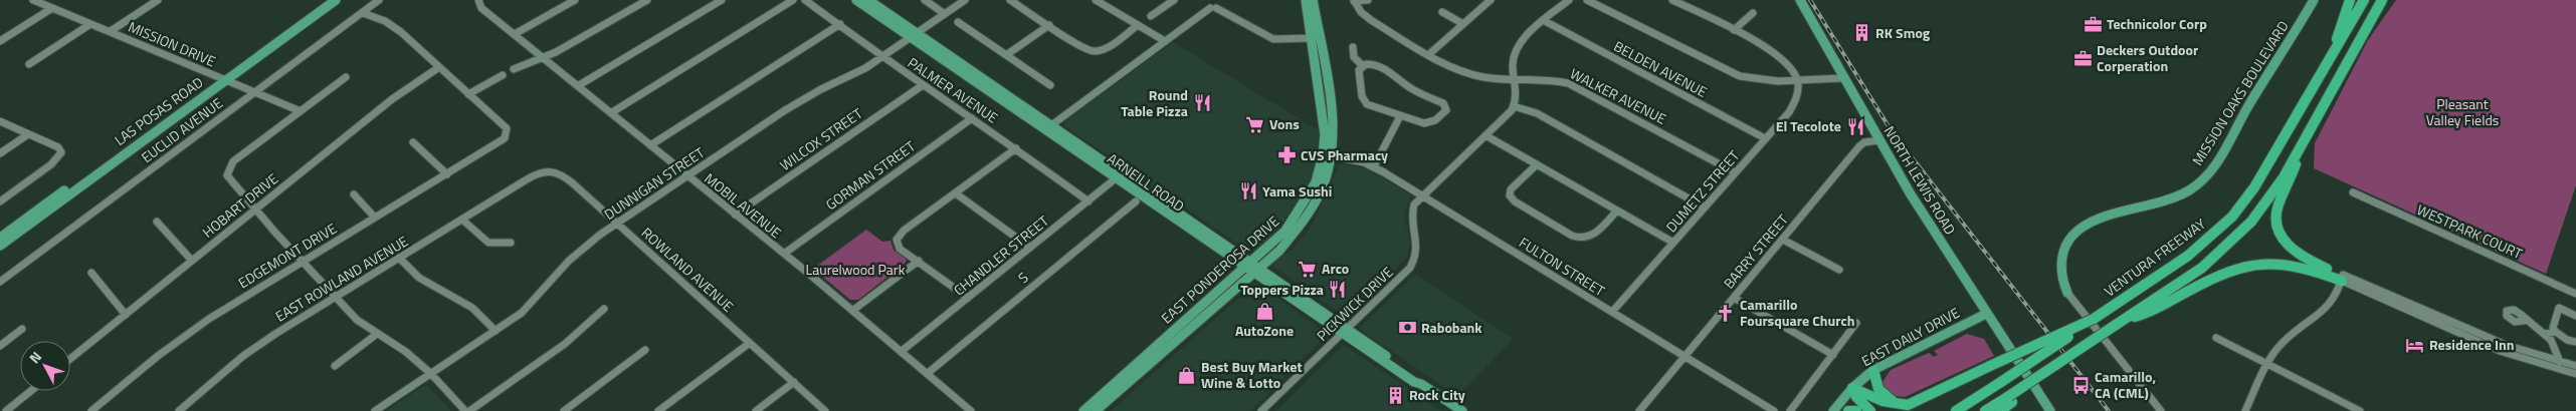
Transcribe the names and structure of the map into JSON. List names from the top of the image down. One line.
{"streets":{"highway":["VENTURA FREEWAY"],"main road":["MISSION OAKS BOULEVARD","LAS POSAS ROAD","NORTH LEWIS ROAD","ARNEILL ROAD","EAST PONDEROSA DRIVE","EAST DAILY DRIVE"],"street":["MISSION DRIVE","BELDEN AVENUE","PALMER AVENUE","WALKER AVENUE","EUCLID AVENUE","WILCOX STREET","GORMAN STREET","DUNNIGAN STREET","DUMETZ STREET","HOBART DRIVE","MOBIL AVENUE","WESTPARK COURT","BARRY STREET","EDGEMONT DRIVE","CHANDLER STREET","FULTON STREET","ROWLAND AVENUE","S","EAST ROWLAND AVENUE","PICKWICK DRIVE"]},"crossings":[["MISSION DRIVE","LAS POSAS ROAD"],["MISSION DRIVE","EUCLID AVENUE"],["BELDEN AVENUE","DUMETZ STREET"],["PALMER AVENUE","WILCOX STREET"],["PALMER AVENUE","GORMAN STREET"],["PALMER AVENUE","DUNNIGAN STREET"],["PALMER AVENUE","CHANDLER STREET"],["WALKER AVENUE","DUMETZ STREET"],["WILCOX STREET","MOBIL AVENUE"],["GORMAN STREET","MOBIL AVENUE"],["NORTH LEWIS ROAD","BARRY STREET"],["NORTH LEWIS ROAD","EAST DAILY DRIVE"],["ARNEILL ROAD","DUNNIGAN STREET"],["ARNEILL ROAD","CHANDLER STREET"],["ARNEILL ROAD","EAST PONDEROSA DRIVE"],["ARNEILL ROAD","PICKWICK DRIVE"],["DUNNIGAN STREET","MOBIL AVENUE"],["DUNNIGAN STREET","ROWLAND AVENUE"],["DUMETZ STREET","FULTON STREET"],["MOBIL AVENUE","CHANDLER STREET"],["MOBIL AVENUE","S"],["BARRY STREET","FULTON STREET"],["FULTON STREET","EAST PONDEROSA DRIVE"],["FULTON STREET","PICKWICK DRIVE"],["ROWLAND AVENUE","EAST ROWLAND AVENUE"]],"parks":["Pleasant Valley Fields","Laurelwood Park"],"places":{"office":["Technicolor Corp","Deckers Outdoor Corperation"],"building":["RK Smog","Rock City"],"restaurant":["Round Table Pizza","El Tecolote","Yama Sushi","Toppers Pizza"],"supermarket":["Vons","Arco"],"pharmacy":["CVS Pharmacy"],"shop":["AutoZone","Best Buy Market Wine & Lotto"],"church":["Camarillo Foursquare Church"],"bank":["Rabobank"],"hotel":["Residence Inn"],"bus stop":["Camarillo, CA (CML)"]},"north":"top left"}
